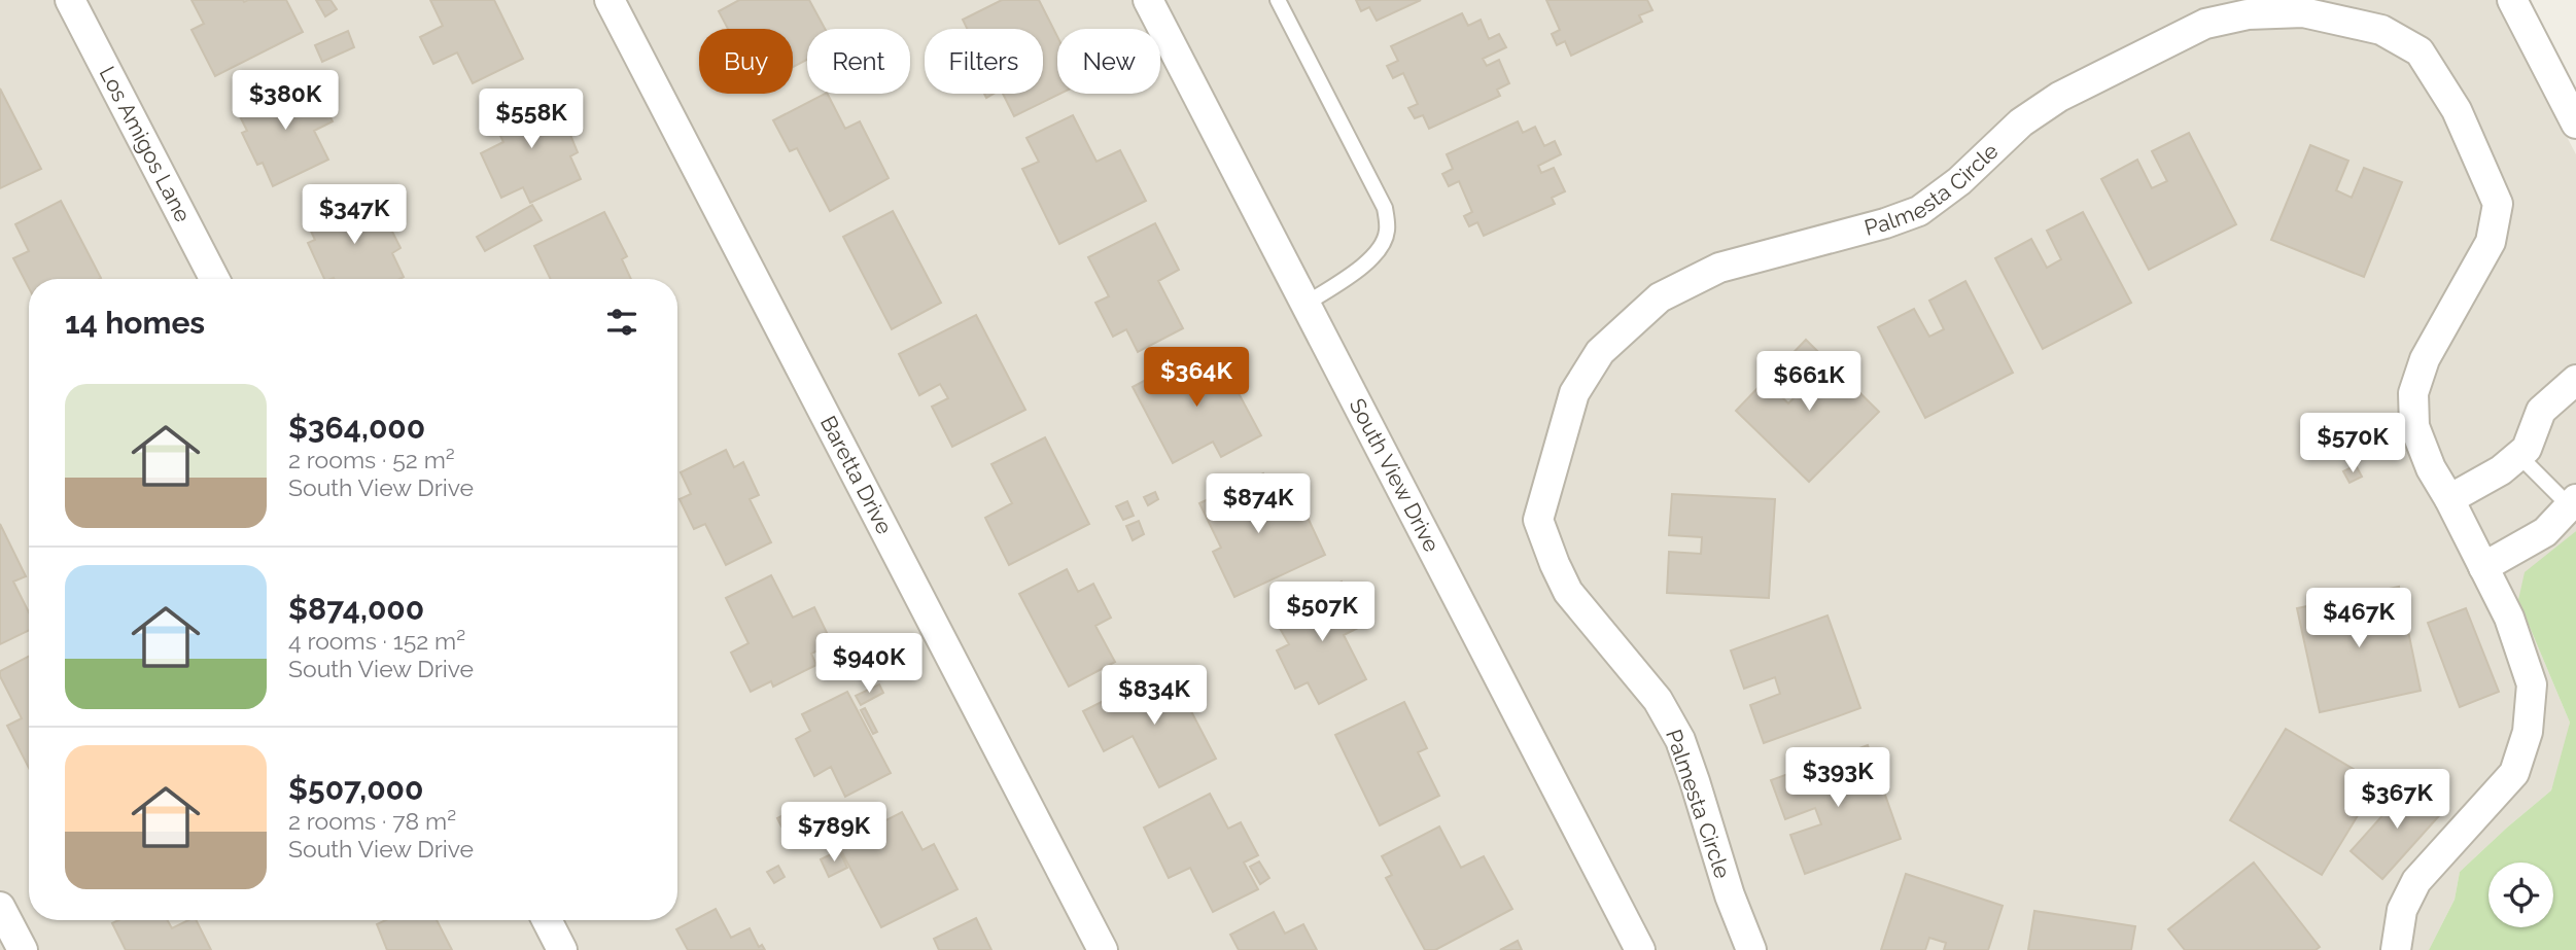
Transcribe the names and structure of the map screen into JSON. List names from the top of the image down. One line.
{"streets":{"street":["Los Amigos Lane","Palmesta Circle","Baretta Drive","South View Drive"]},"page":{"chip":["Buy","Rent","Filters","New"],"price":["$380K","$558K","$347K","$364K","$661K","$570K","$874K","$507K","$467K","$940K","$834K","$393K","$367K","$789K"],"heading":"14 homes","list":[{"name":"$364,000","note":"2 rooms · 52 m² · South View Drive"},{"name":"$874,000","note":"4 rooms · 152 m² · South View Drive"},{"name":"$507,000","note":"2 rooms · 78 m² · South View Drive"}]}}
